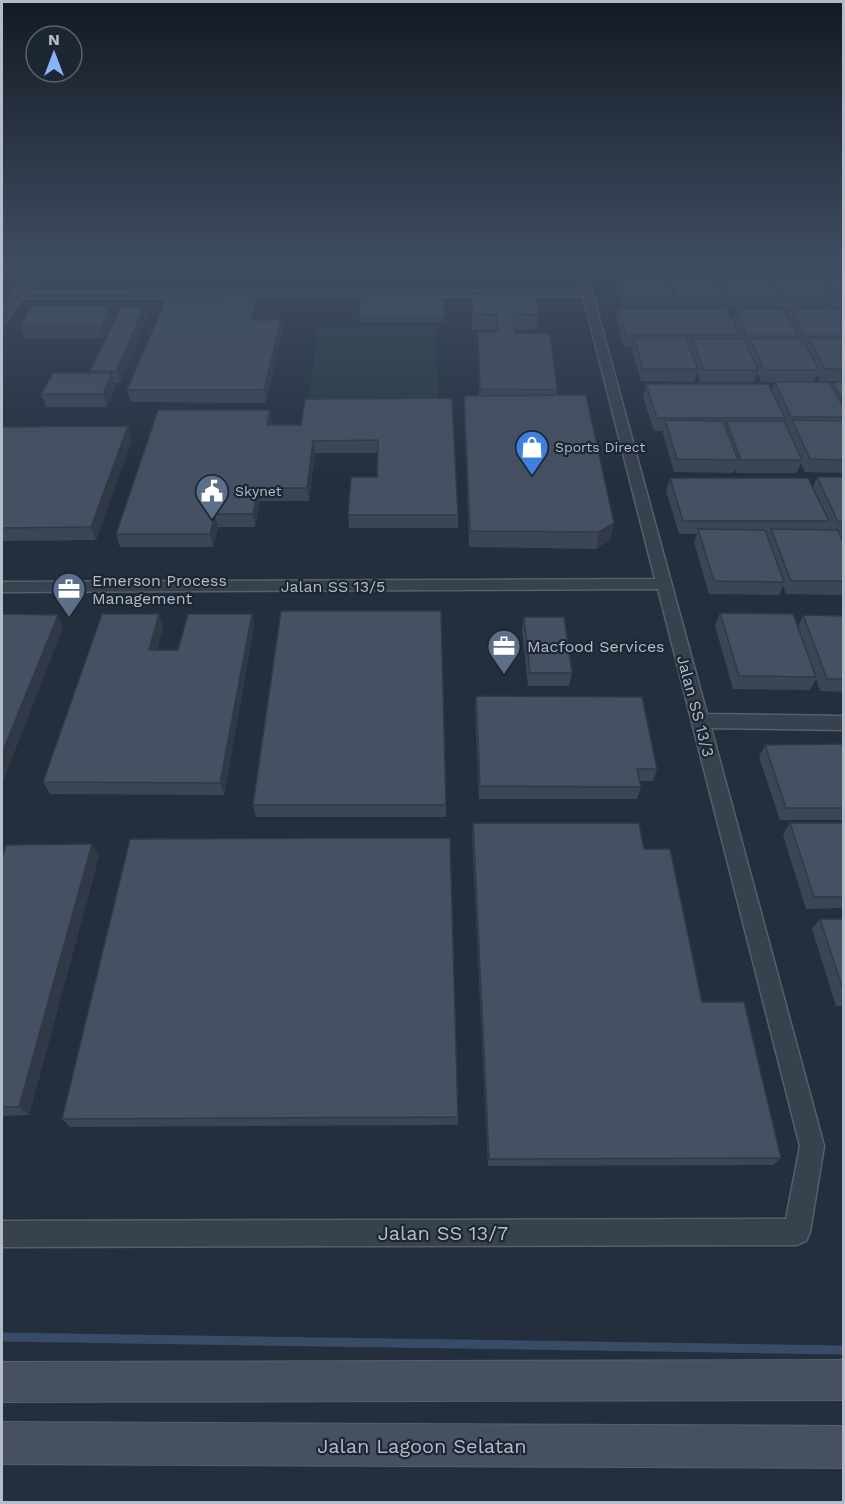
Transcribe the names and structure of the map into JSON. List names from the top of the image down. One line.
{"streets":{"main road":["Jalan Lagoon Selatan"],"street":["Jalan SS 13/5","Jalan SS 13/3","Jalan SS 13/7"]},"crossings":[["Jalan SS 13/5","Jalan SS 13/3"],["Jalan SS 13/3","Jalan SS 13/7"]],"places":{"shop":["Sports Direct"],"public building":["Skynet"],"office":["Emerson Process Management","Macfood Services"]},"north":"top"}
